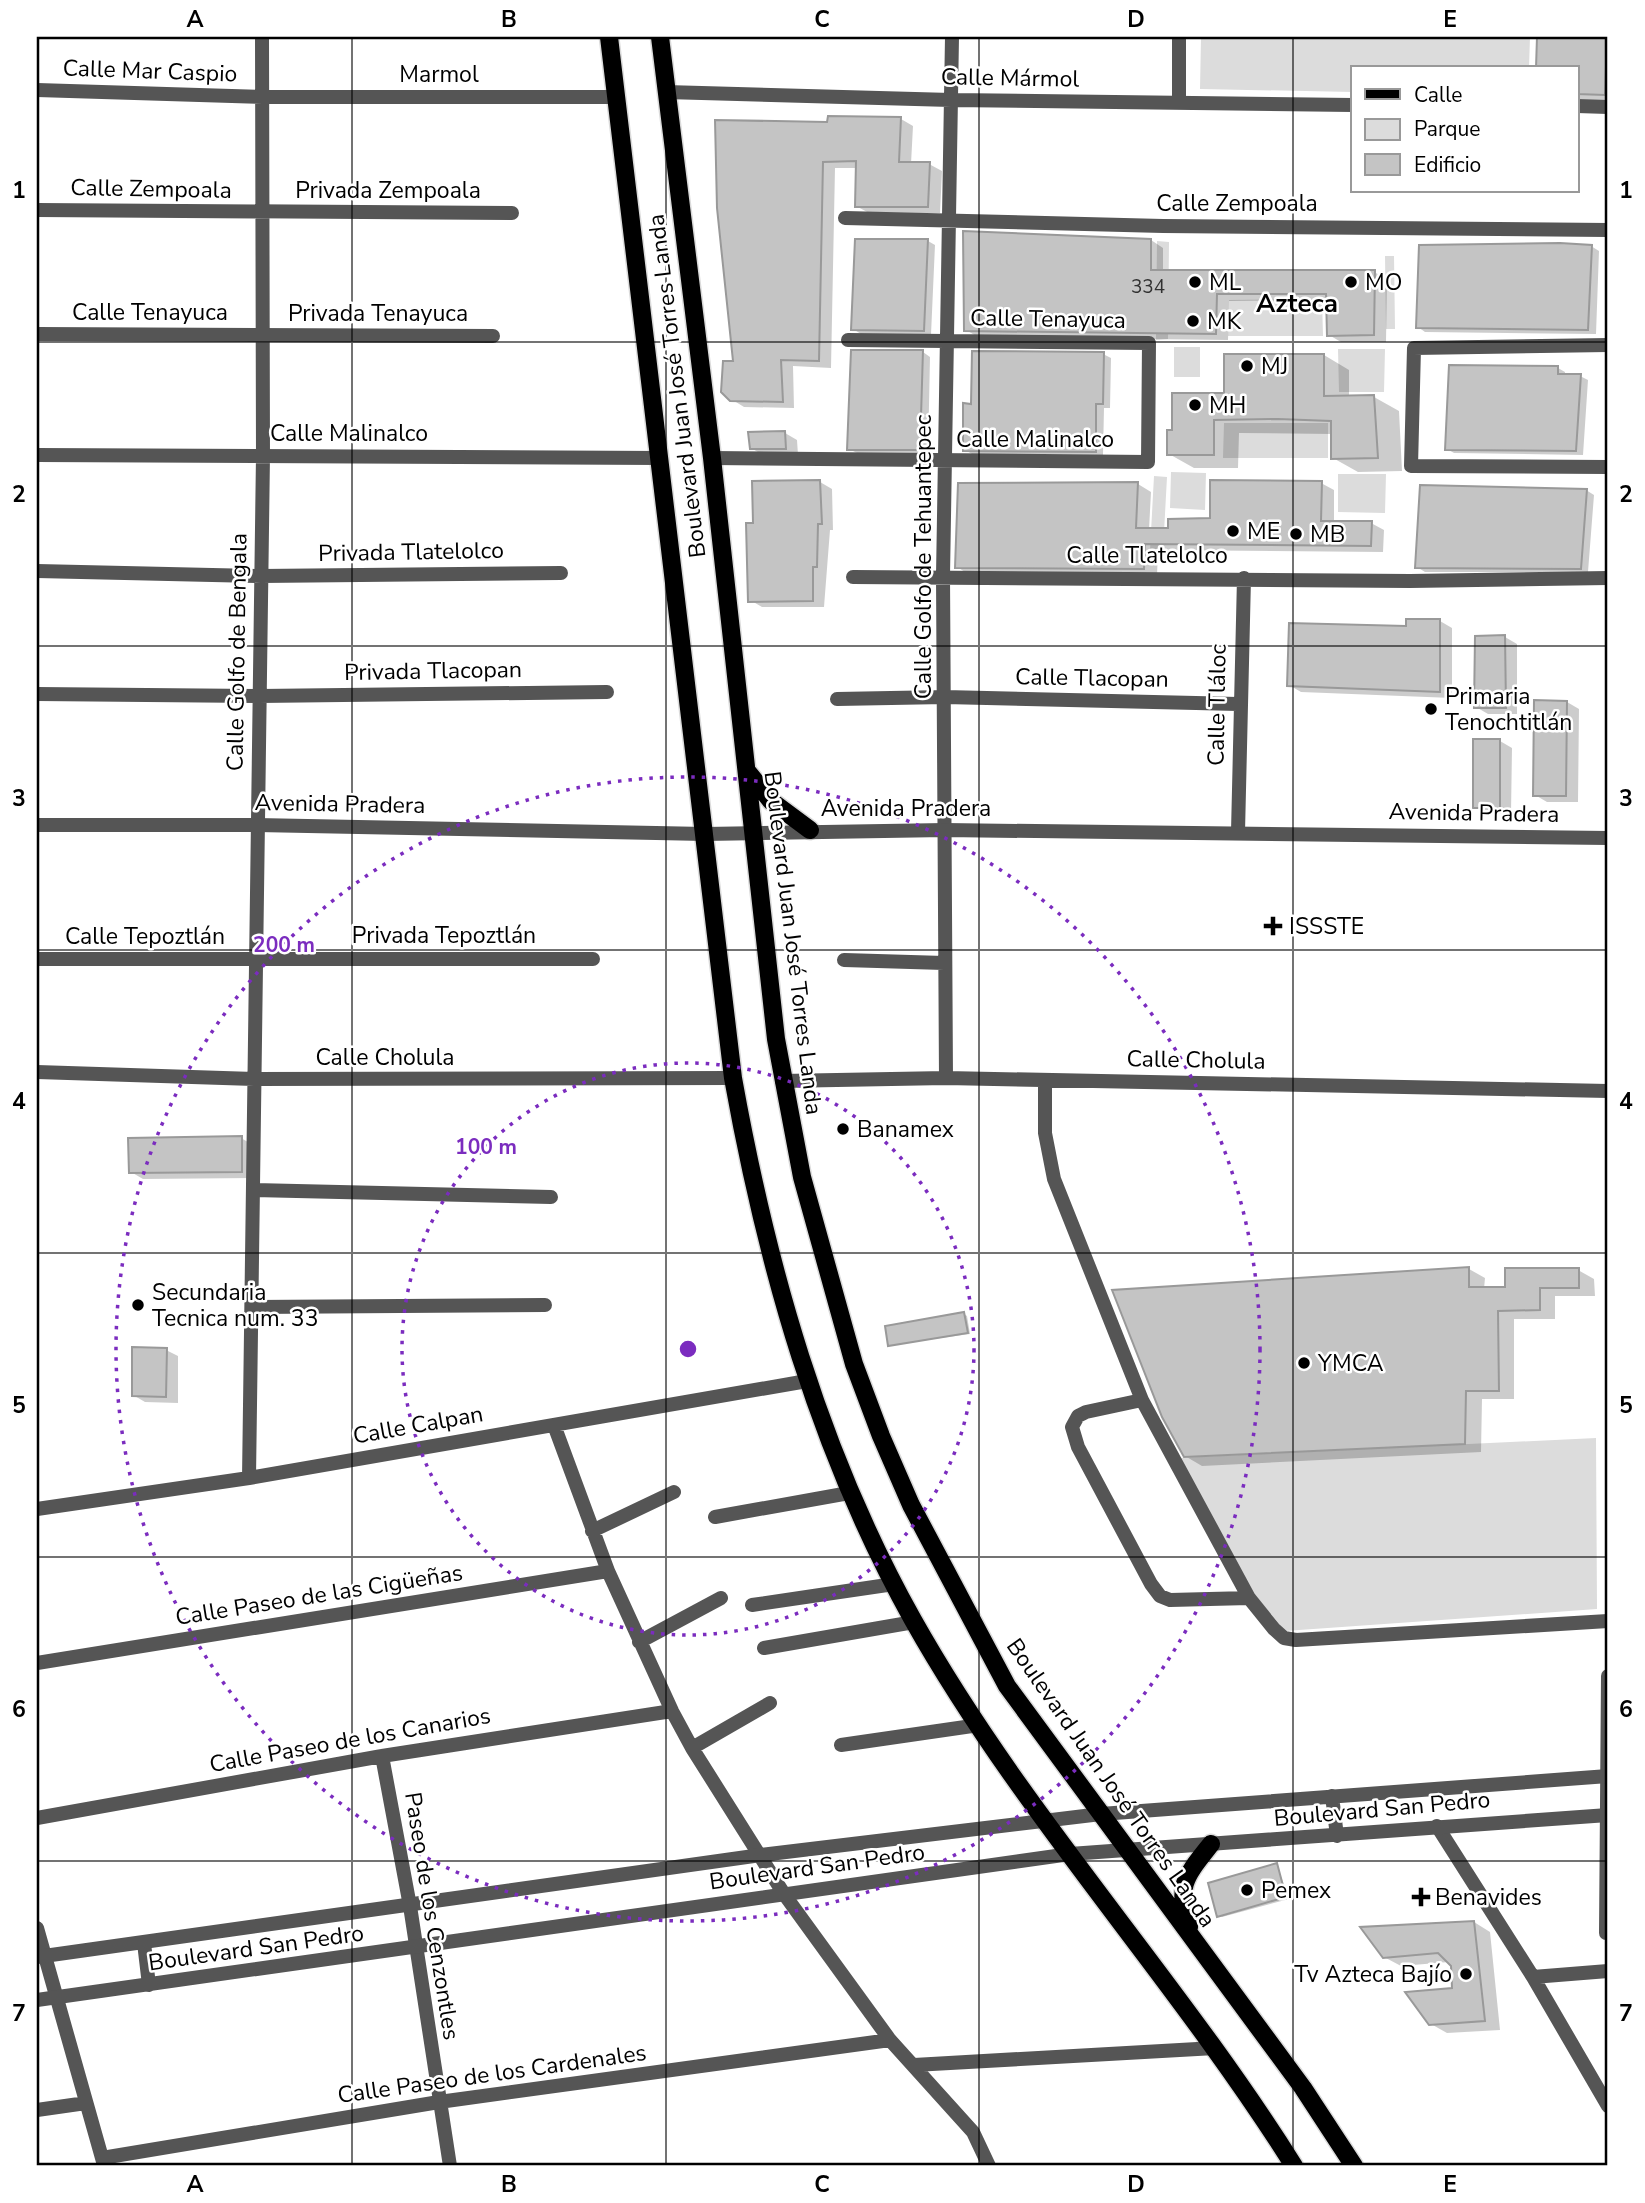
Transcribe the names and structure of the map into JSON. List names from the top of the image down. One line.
{"streets":{"main road":["Boulevard Juan José Torres Landa"],"street":["Calle Mar Caspio","Marmol","Calle Mármol","Calle Zempoala","Privada Zempoala","Calle Tenayuca","Privada Tenayuca","Calle Malinalco","Privada Tlatelolco","Calle Tlatelolco","Calle Golfo de Tehuantepec","Calle Golfo de Bengala","Privada Tlacopan","Calle Tlacopan","Calle Tláloc","Avenida Pradera","Privada Tepoztlán","Calle Tepoztlán","Calle Cholula","Calle Calpan","Calle Paseo de las Cigüeñas","Calle Paseo de los Canarios","Boulevard San Pedro","Paseo de los Cenzontles","Calle Paseo de los Cardenales"]},"crossings":[["Calle Mar Caspio","Marmol"],["Calle Mar Caspio","Calle Golfo de Bengala"],["Marmol","Boulevard Juan José Torres Landa"],["Marmol","Calle Golfo de Bengala"],["Calle Mármol","Boulevard Juan José Torres Landa"],["Calle Mármol","Calle Golfo de Tehuantepec"],["Calle Zempoala","Privada Zempoala"],["Calle Zempoala","Calle Golfo de Tehuantepec"],["Calle Zempoala","Calle Golfo de Bengala"],["Privada Zempoala","Calle Golfo de Bengala"],["Calle Tenayuca","Privada Tenayuca"],["Calle Tenayuca","Calle Malinalco"],["Calle Tenayuca","Calle Golfo de Tehuantepec"],["Calle Tenayuca","Calle Golfo de Bengala"],["Privada Tenayuca","Calle Golfo de Bengala"],["Boulevard Juan José Torres Landa","Calle Malinalco"],["Boulevard Juan José Torres Landa","Avenida Pradera"],["Boulevard Juan José Torres Landa","Calle Cholula"],["Boulevard Juan José Torres Landa","Calle Calpan"],["Boulevard Juan José Torres Landa","Boulevard San Pedro"],["Calle Malinalco","Calle Golfo de Tehuantepec"],["Calle Malinalco","Calle Golfo de Bengala"],["Privada Tlatelolco","Calle Golfo de Bengala"],["Calle Tlatelolco","Calle Golfo de Tehuantepec"],["Calle Tlatelolco","Calle Tláloc"],["Calle Golfo de Tehuantepec","Calle Tlacopan"],["Calle Golfo de Tehuantepec","Avenida Pradera"],["Calle Golfo de Tehuantepec","Calle Cholula"],["Calle Golfo de Bengala","Privada Tlacopan"],["Calle Golfo de Bengala","Avenida Pradera"],["Calle Golfo de Bengala","Privada Tepoztlán"],["Calle Golfo de Bengala","Calle Tepoztlán"],["Calle Golfo de Bengala","Calle Cholula"],["Calle Golfo de Bengala","Calle Calpan"],["Calle Tlacopan","Calle Tláloc"],["Calle Tláloc","Avenida Pradera"],["Privada Tepoztlán","Calle Tepoztlán"],["Calle Paseo de los Canarios","Paseo de los Cenzontles"],["Boulevard San Pedro","Paseo de los Cenzontles"],["Paseo de los Cenzontles","Calle Paseo de los Cardenales"]],"districts":["Azteca"],"places":{"other":["ML","MO","MK","MJ","MH","ME","MB","Primaria Tenochtitlán","Banamex","Secundaria Tecnica num. 33","YMCA","Pemex","Tv Azteca Bajío"],"health":["ISSSTE","Benavides"]},"house_numbers":["334"],"legend":["Calle","Parque","Edificio"],"grid":{"columns":["A","B","C","D","E"],"rows":["1","2","3","4","5","6","7"]},"rings":["200 m","100 m"]}
